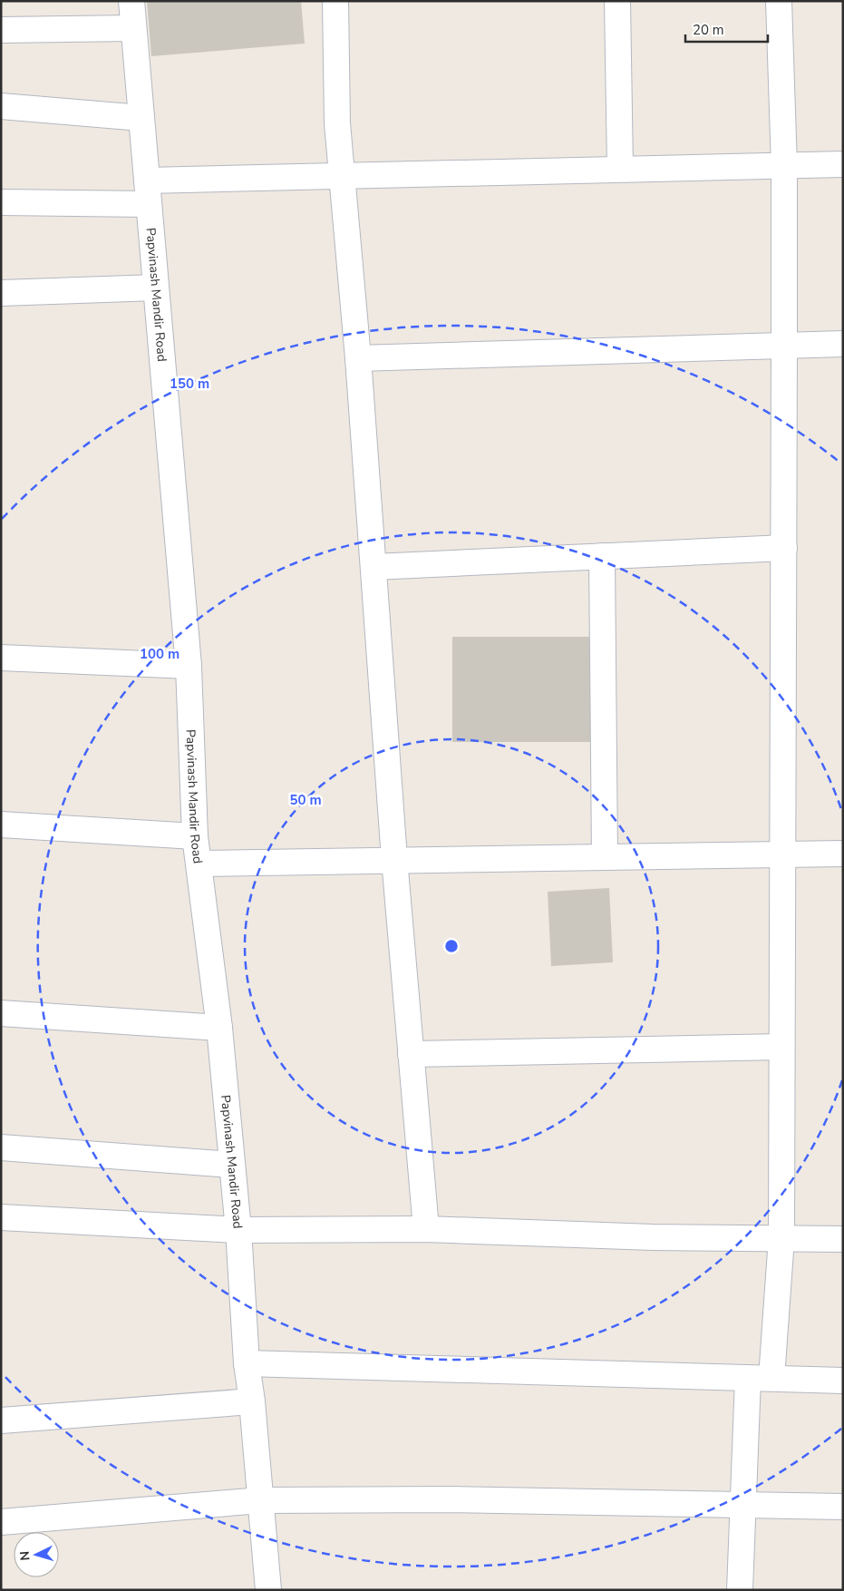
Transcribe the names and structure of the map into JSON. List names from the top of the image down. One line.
{"streets":{"street":["Papvinash Mandir Road"]},"scale_bar":"20 m","north":"left","rings":["150 m","100 m","50 m"]}
